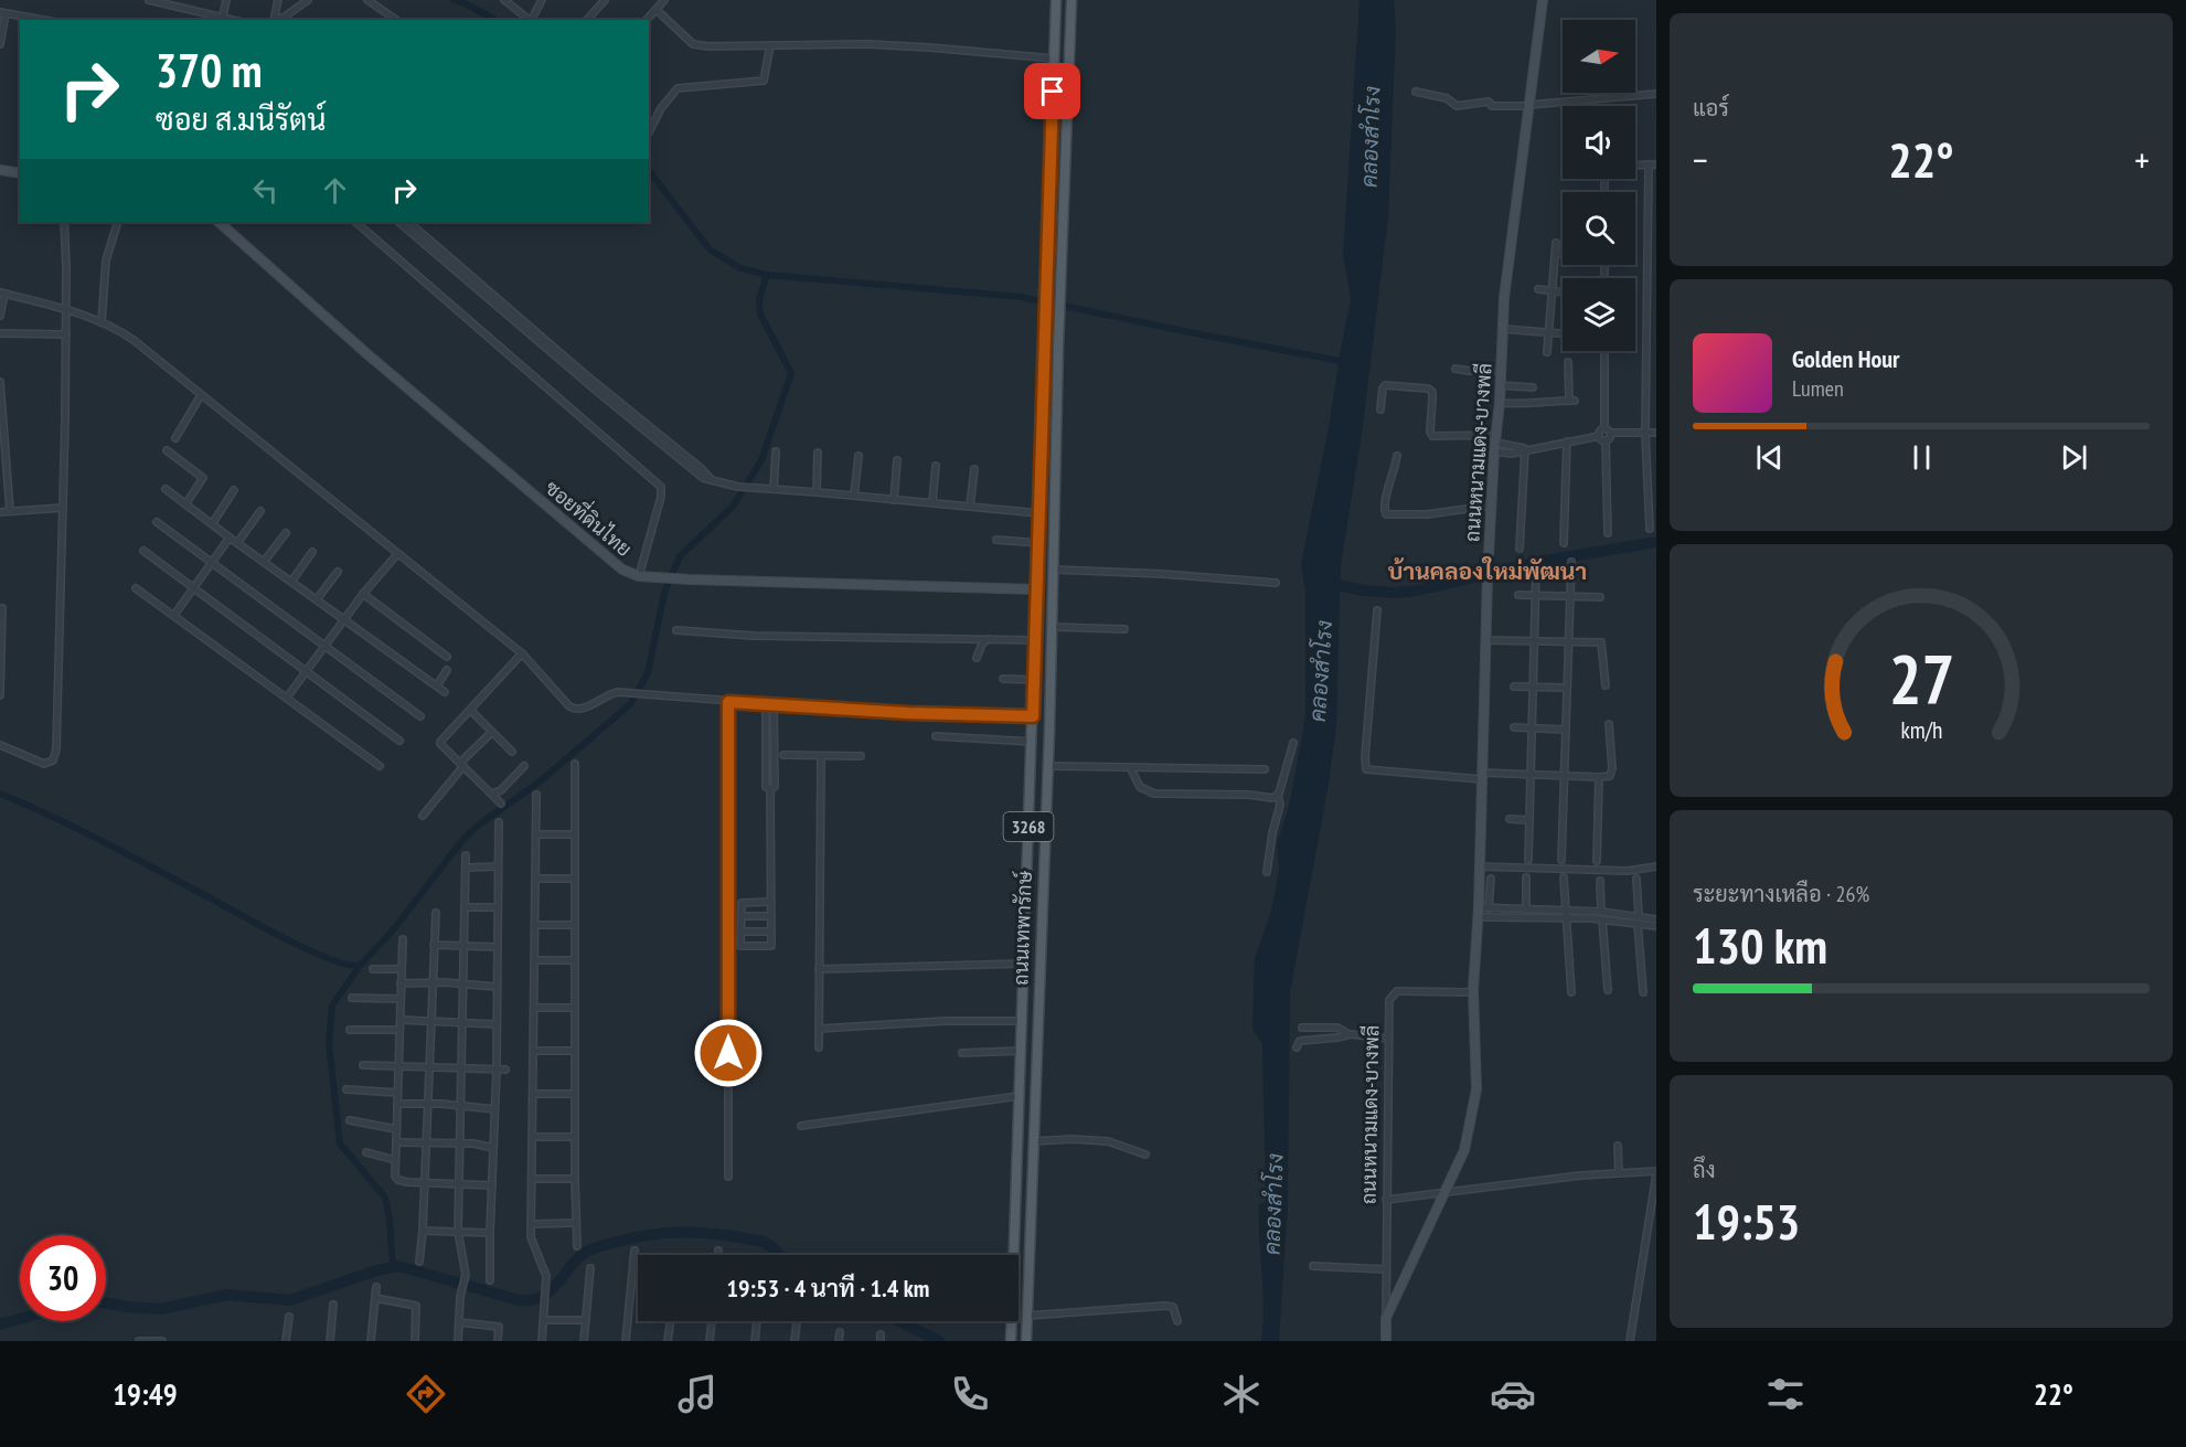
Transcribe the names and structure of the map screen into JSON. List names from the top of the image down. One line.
{"streets":{"main road":["ถนนหนามแดง-บางพลี","ซอยที่ดินไทย","3268","ถนนเทพารักษ์"]},"crossings":[["ซอยที่ดินไทย","ถนนเทพารักษ์"]],"districts":["บ้านคลองใหม่พัฒนา"],"water":["คลองสำโรง"],"north":"right","page":{"tile":["แอร์",["ระยะทางเหลือ · 26%","130 km"],["ถึง","19:53"]],"turn":["370 m","ซอย ส.มนีรัตน์"],"heat":["−","22°","+"],"song":["Golden Hour","Lumen"],"limit":"30","trip":"19:53 · 4 นาที · 1.4 km","tabs":["19:49","22°"],"gauge":["27","km/h"]}}
